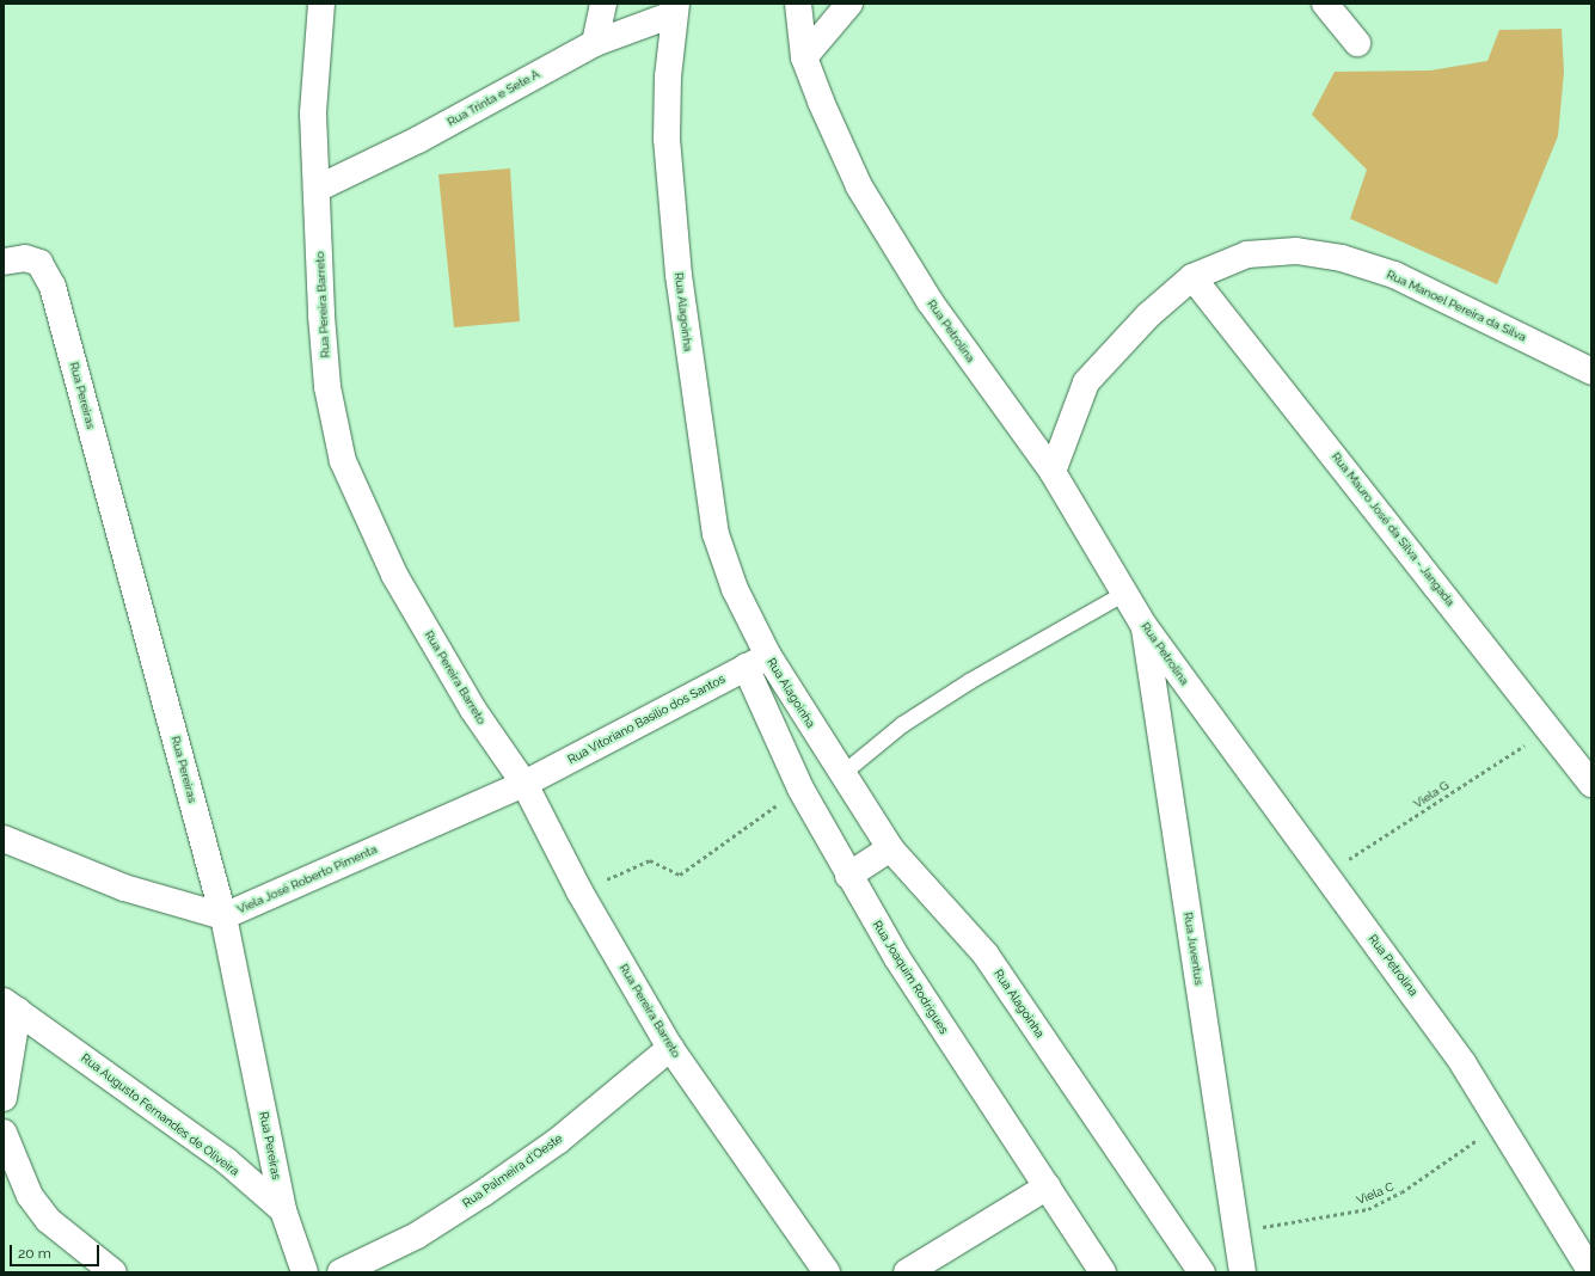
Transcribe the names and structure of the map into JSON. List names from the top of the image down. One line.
{"streets":{"street":["Rua Trinta e Sete A","Rua Pereira Barreto","Rua Manoel Pereira da Silva","Rua Alagoinha","Rua Petrolina","Rua Pereiras","Rua Mauro José da Silva - Jangada","Rua Vitoriano Basílio dos Santos","Viela José Roberto Pimenta","Rua Juventus","Rua Joaquim Rodrigues","Rua Augusto Fernandes de Oliveira","Rua Palmeira d'Oeste"],"path":["Viela G","Viela C"]},"crossings":[["Rua Trinta e Sete A","Rua Pereira Barreto"],["Rua Trinta e Sete A","Rua Alagoinha"],["Rua Pereira Barreto","Rua Vitoriano Basílio dos Santos"],["Rua Pereira Barreto","Viela José Roberto Pimenta"],["Rua Pereira Barreto","Rua Palmeira d'Oeste"],["Rua Manoel Pereira da Silva","Rua Petrolina"],["Rua Manoel Pereira da Silva","Rua Mauro José da Silva - Jangada"],["Rua Alagoinha","Rua Vitoriano Basílio dos Santos"],["Rua Alagoinha","Rua Joaquim Rodrigues"],["Rua Petrolina","Viela G"],["Rua Petrolina","Rua Juventus"],["Rua Petrolina","Viela C"],["Rua Pereiras","Viela José Roberto Pimenta"],["Rua Pereiras","Rua Augusto Fernandes de Oliveira"],["Rua Mauro José da Silva - Jangada","Viela G"],["Rua Vitoriano Basílio dos Santos","Viela José Roberto Pimenta"],["Rua Vitoriano Basílio dos Santos","Rua Joaquim Rodrigues"],["Rua Juventus","Viela C"]],"scale_bar":"20 m"}
